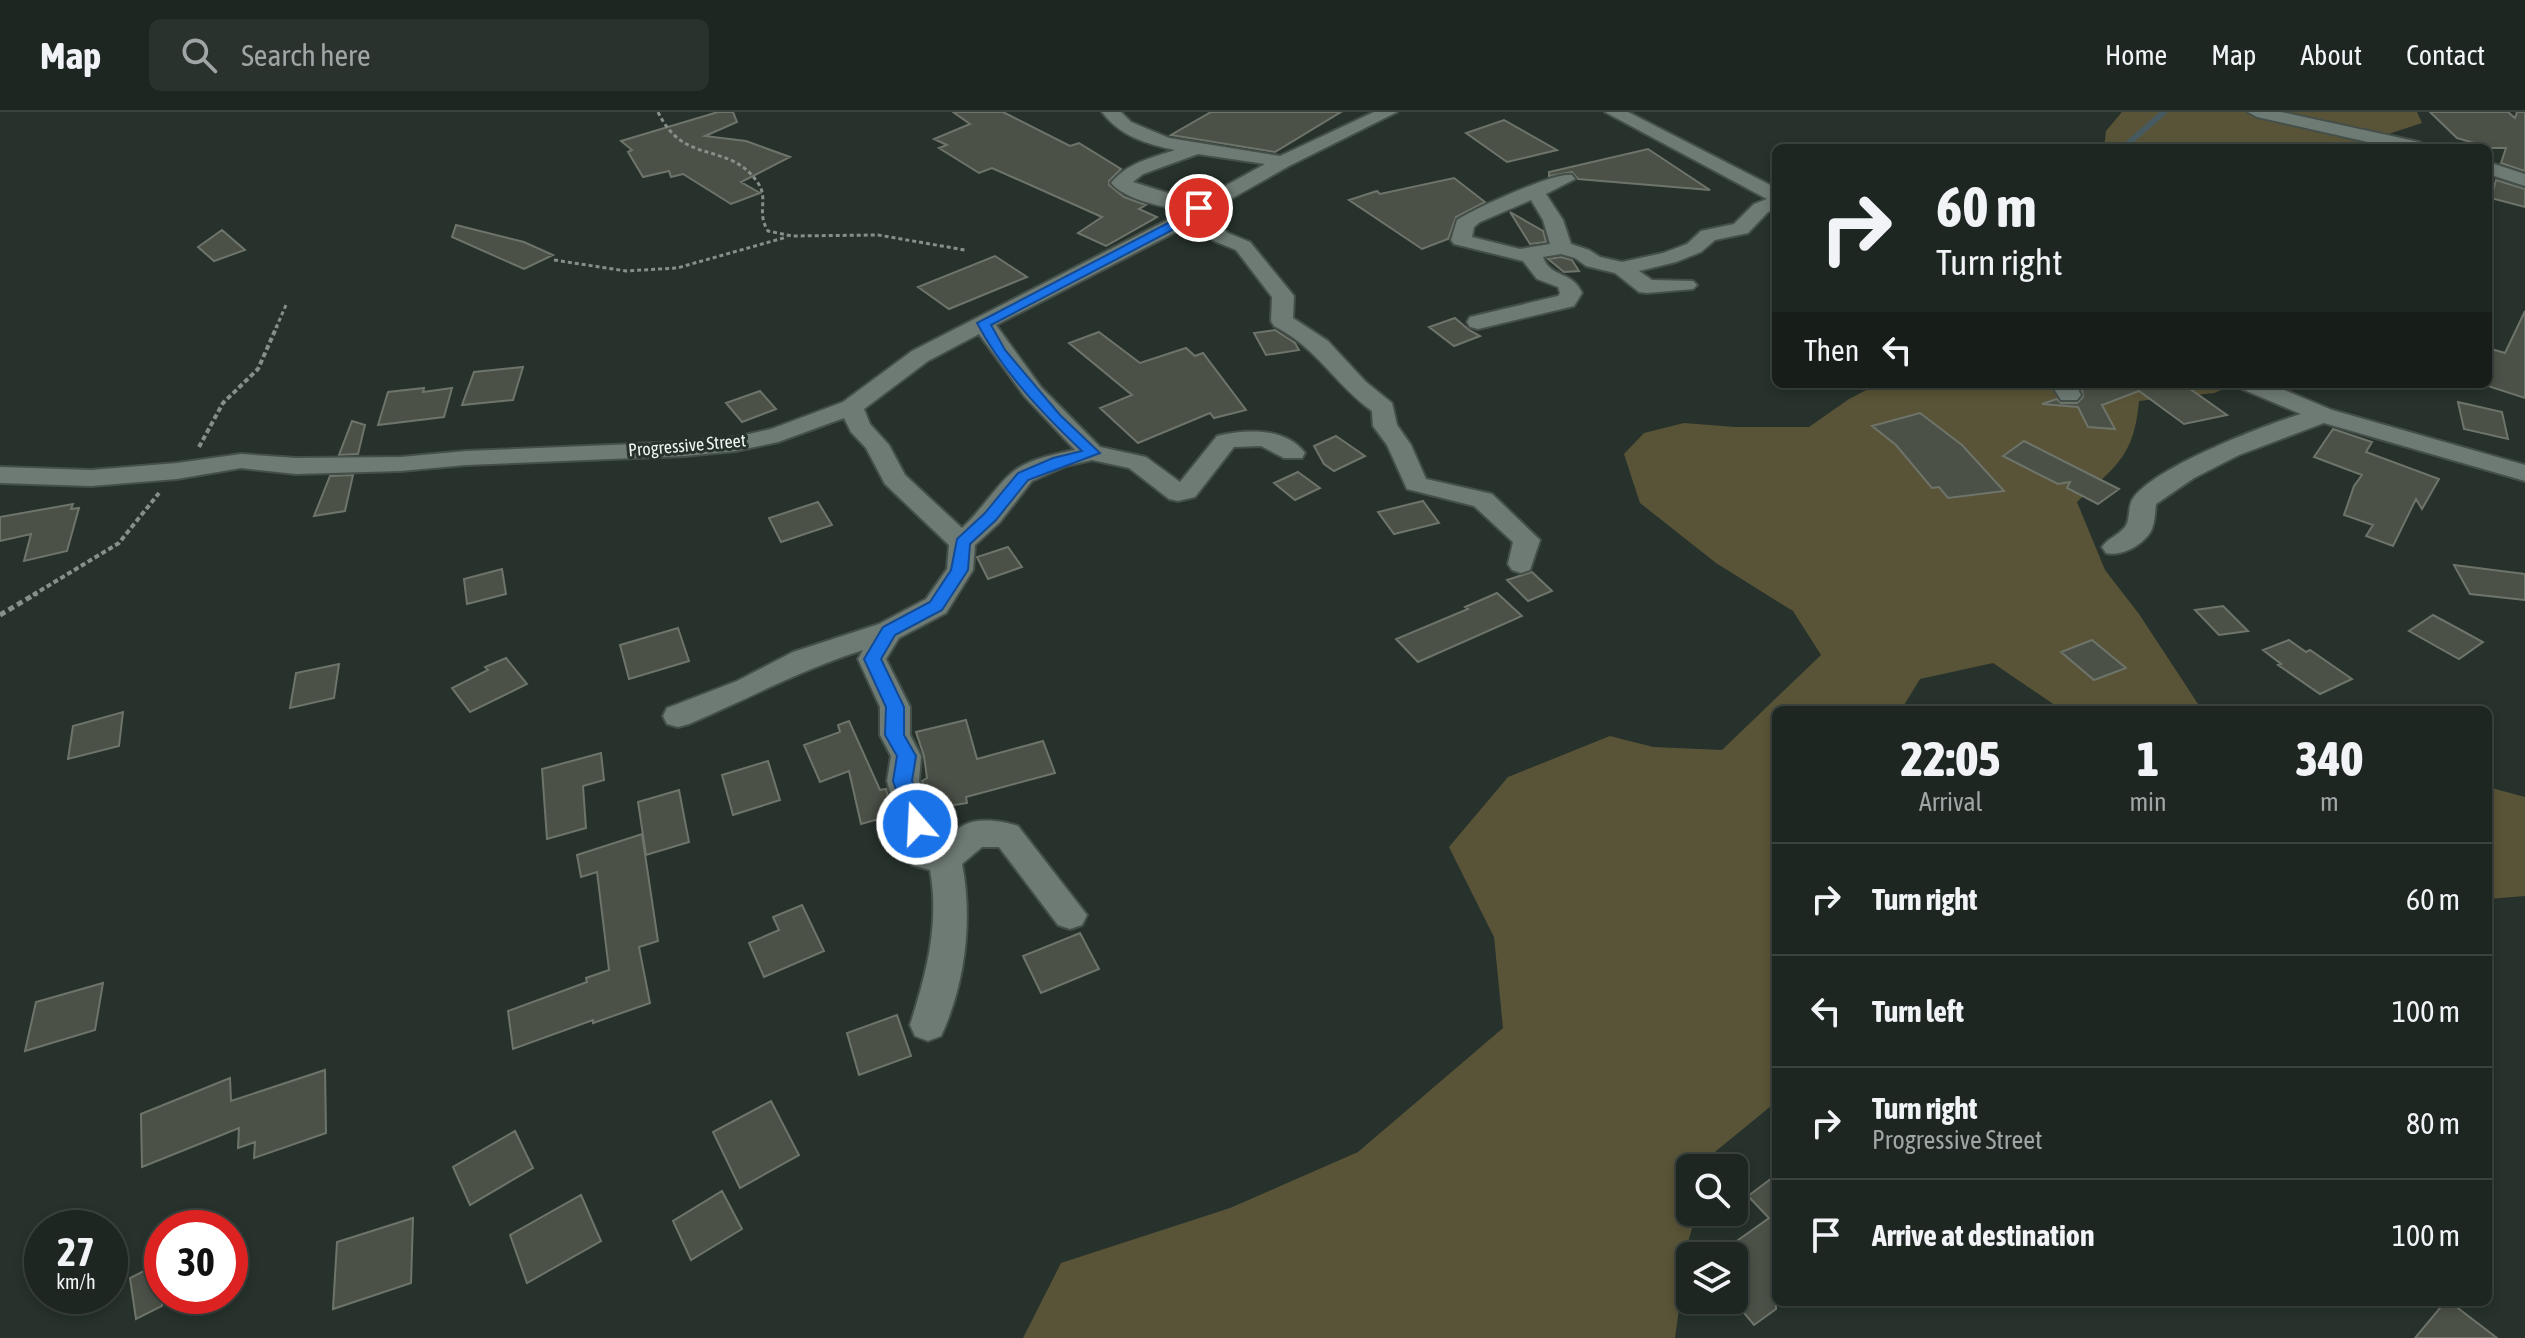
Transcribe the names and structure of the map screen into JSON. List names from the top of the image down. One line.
{"streets":{"street":["Progressive Street"]},"page":{"header":"Map","search":"Search here","nav":["Home","Map","About","Contact"],"turn":["60 m","Turn right"],"then":"Then","eta":["22:05","Arrival","1","min","340","m"],"list":[{"name":"Turn right","value":"60 m"},{"name":"Turn left","value":"100 m"},{"name":"Turn right","note":"Progressive Street","value":"80 m"},{"name":"Arrive at destination","value":"100 m"}],"speed":"27 km/h","limit":"30"}}
